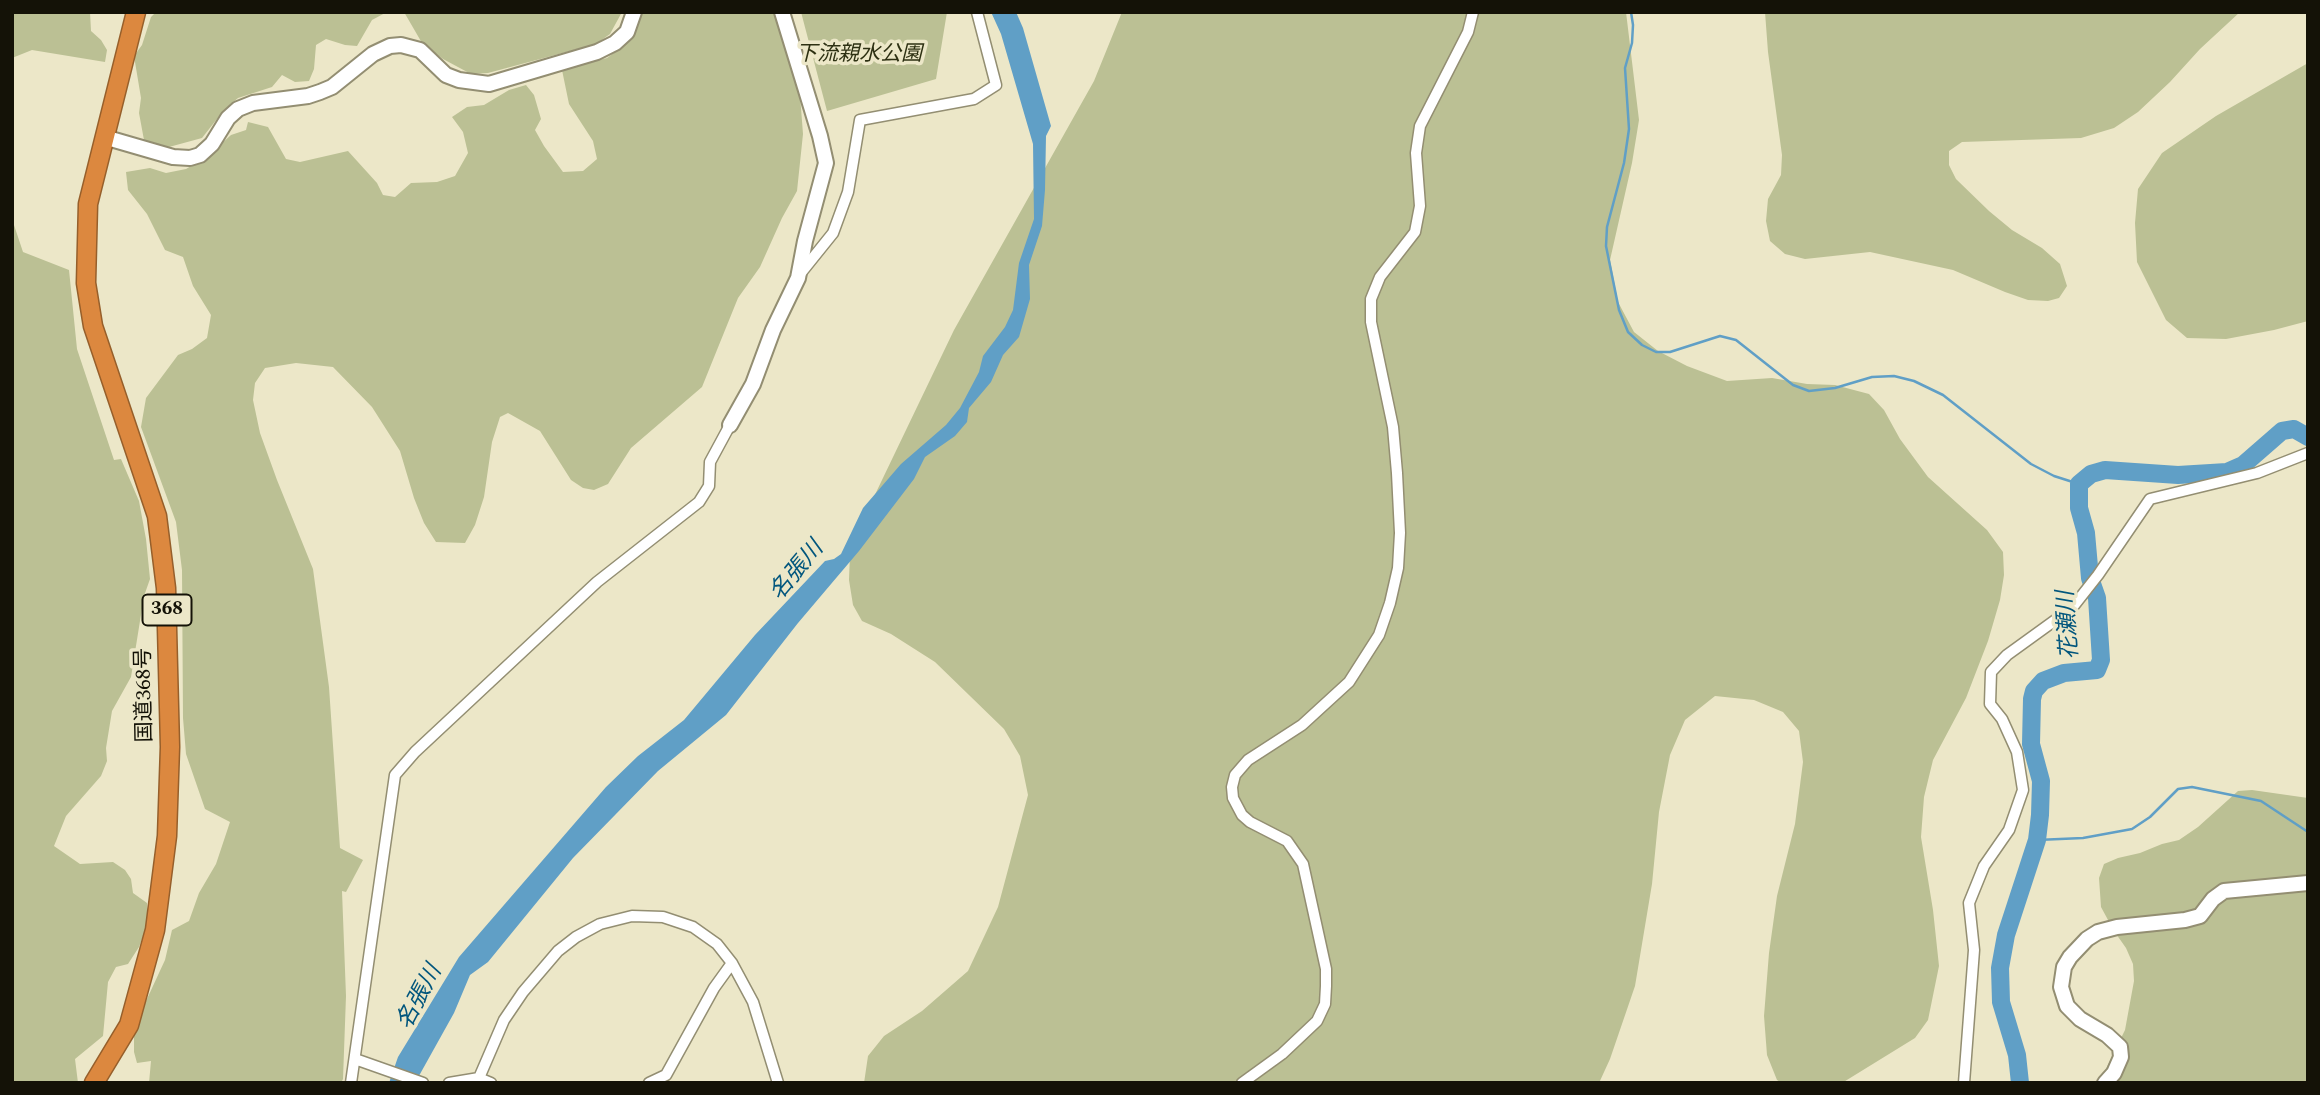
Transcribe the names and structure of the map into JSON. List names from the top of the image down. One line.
{"streets":{"highway":["368","国道368号"]},"crossings":[["368","国道368号"]],"water":["名張川","花瀬川"],"parks":["下流親水公園"]}
